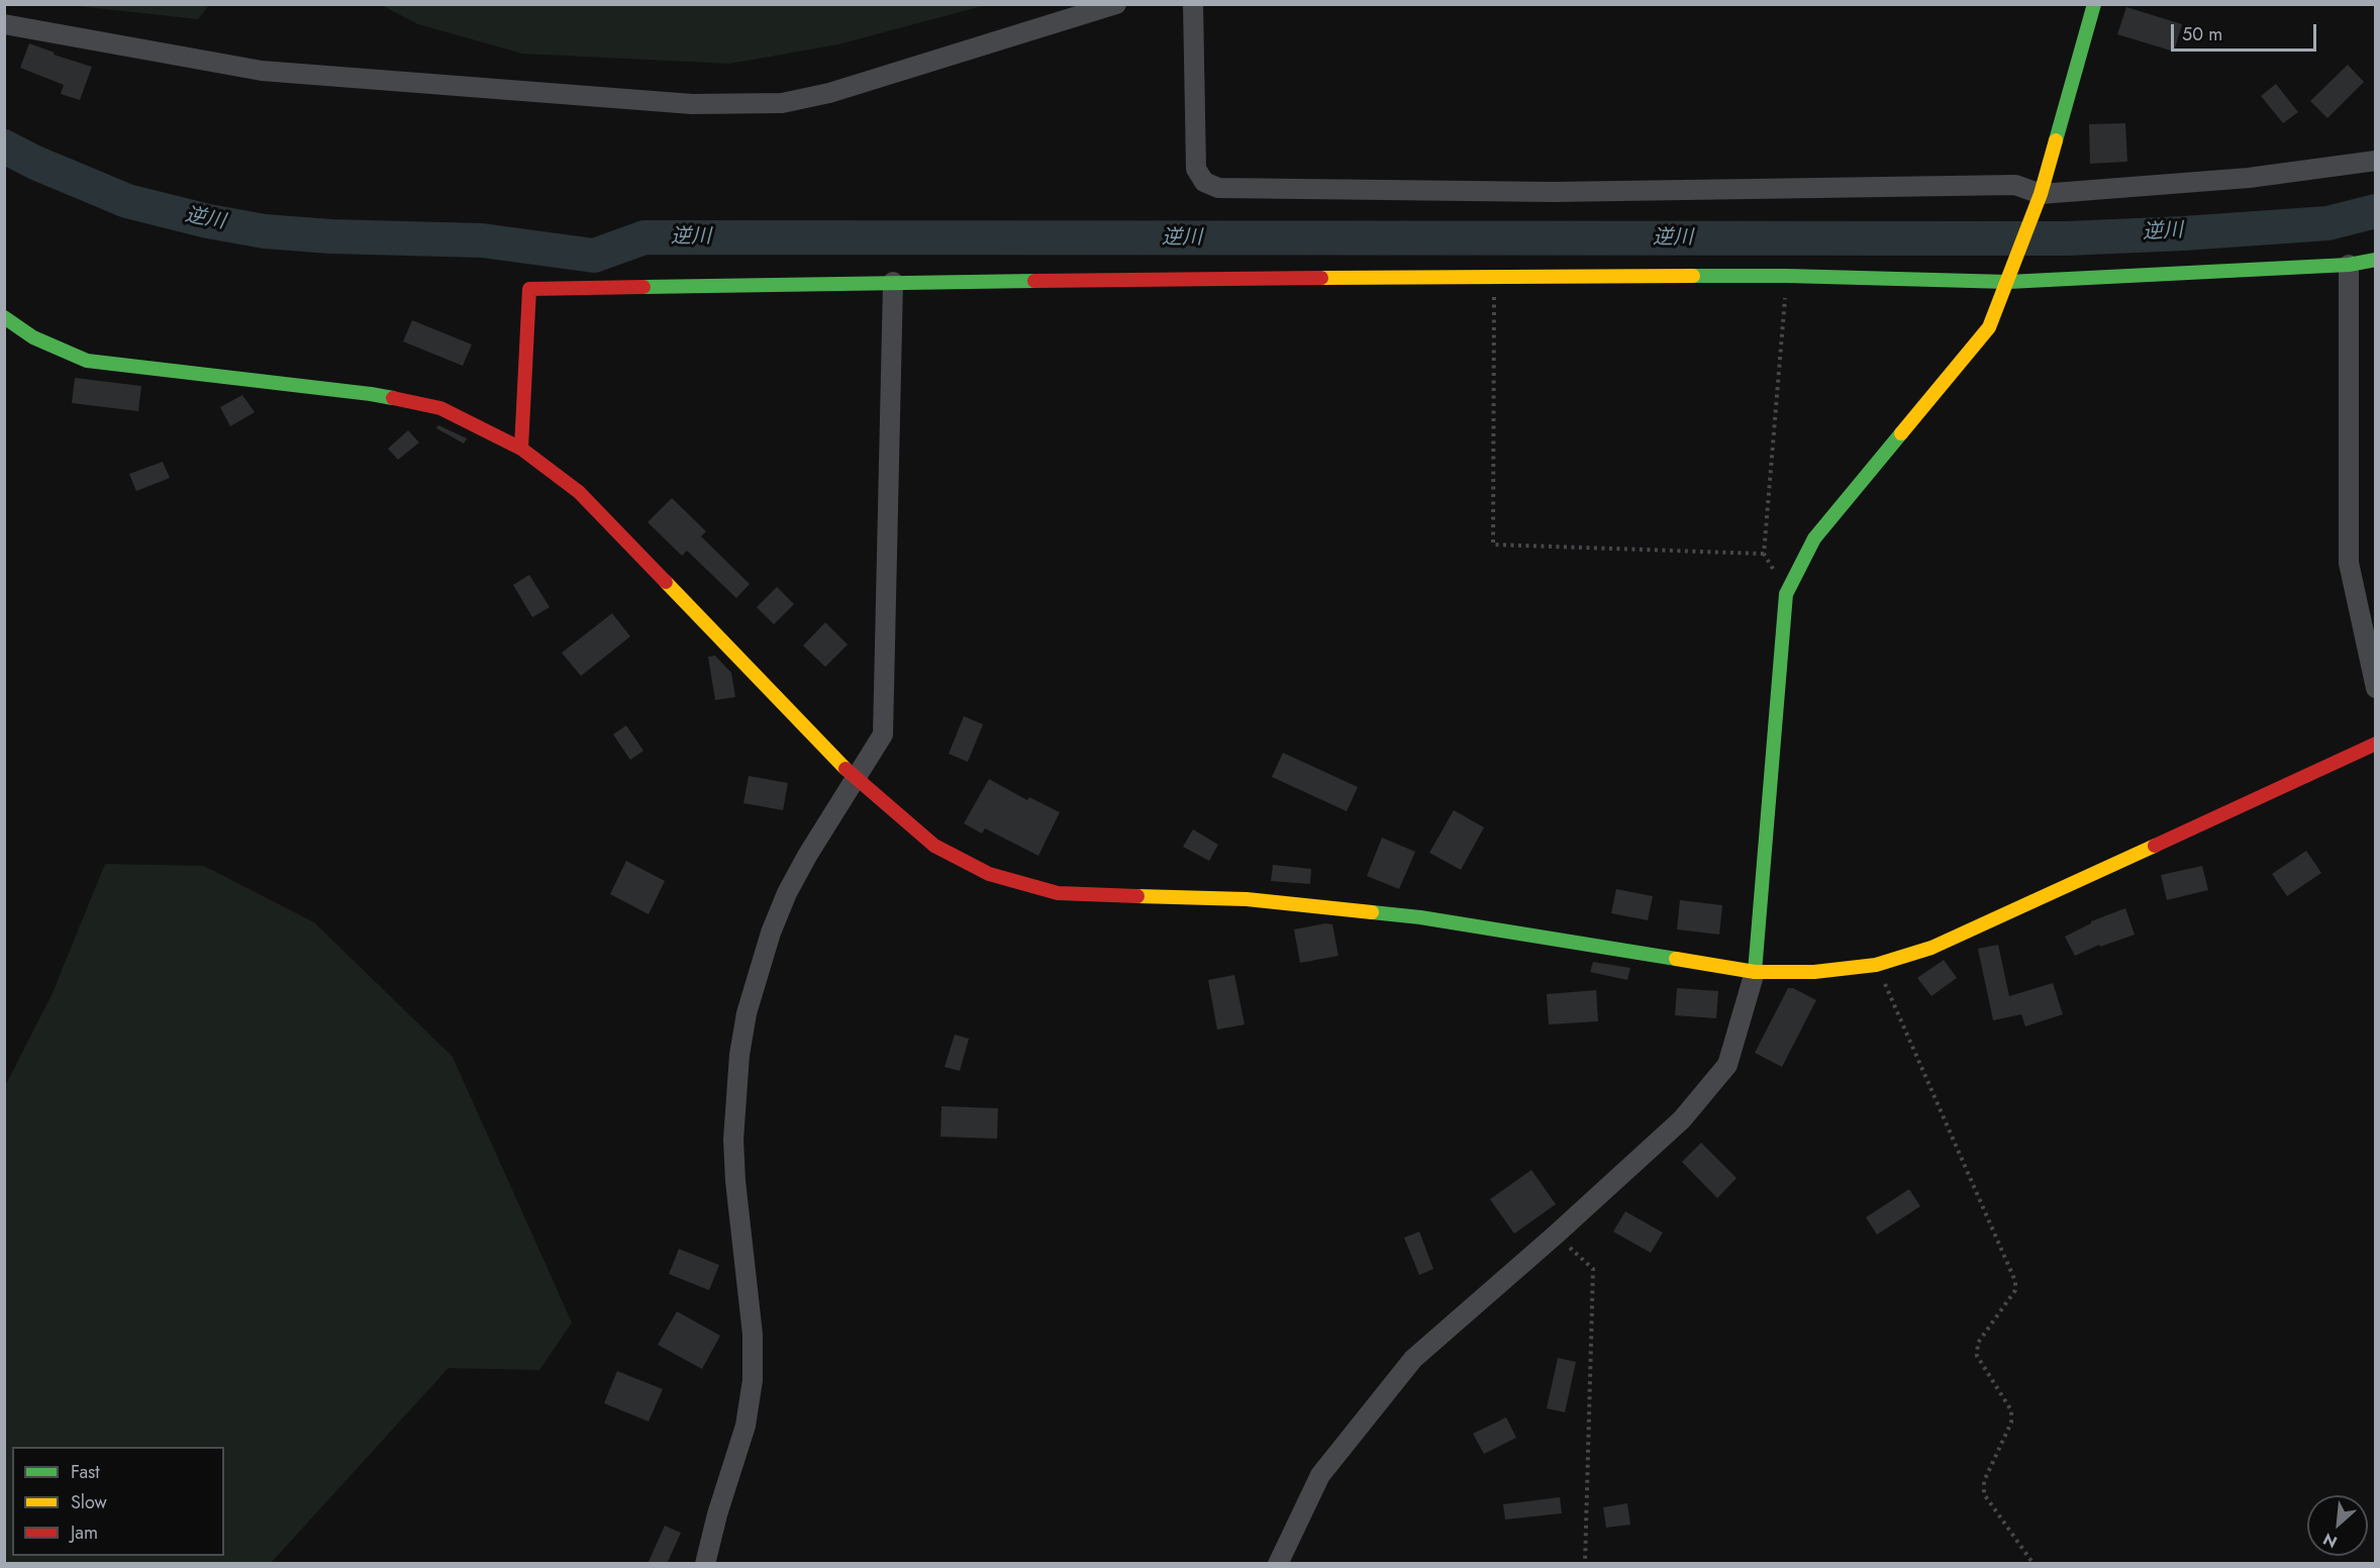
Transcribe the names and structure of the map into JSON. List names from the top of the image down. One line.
{"water":["逆川"],"legend":["Fast","Slow","Jam"],"scale_bar":"50 m","north":"bottom left"}
